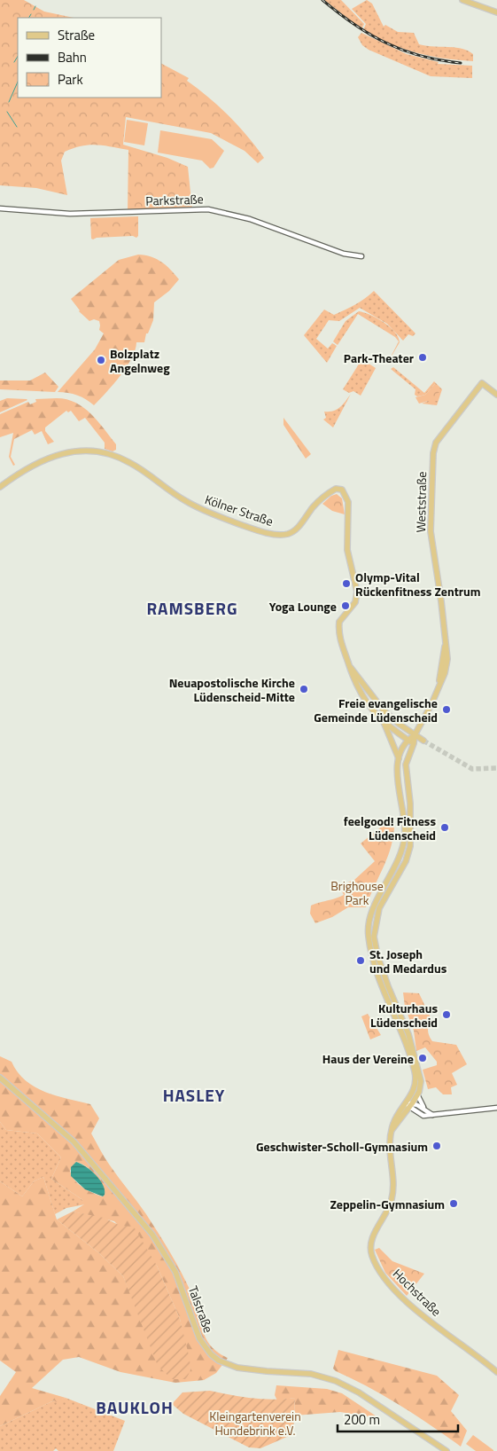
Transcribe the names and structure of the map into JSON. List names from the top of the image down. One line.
{"streets":{"main road":["Weststraße","Kölner Straße","Hochstraße","Talstraße"],"street":["Parkstraße"]},"crossings":[["Weststraße","Kölner Straße"]],"districts":["RAMSBERG","HASLEY","BAUKLOH"],"parks":["Brighouse Park","Kleingartenverein Hundebrink e.V."],"places":["Park-Theater","Bolzplatz Angelnweg","Olymp-Vital Rückenfitness Zentrum","Yoga Lounge","Neuapostolische Kirche Lüdenscheid-Mitte","Freie evangelische Gemeinde Lüdenscheid","feelgood! Fitness Lüdenscheid","St. Joseph und Medardus","Kulturhaus Lüdenscheid","Haus der Vereine","Geschwister-Scholl-Gymnasium","Zeppelin-Gymnasium"],"legend":["Straße","Bahn","Park"],"scale_bar":"200 m"}
